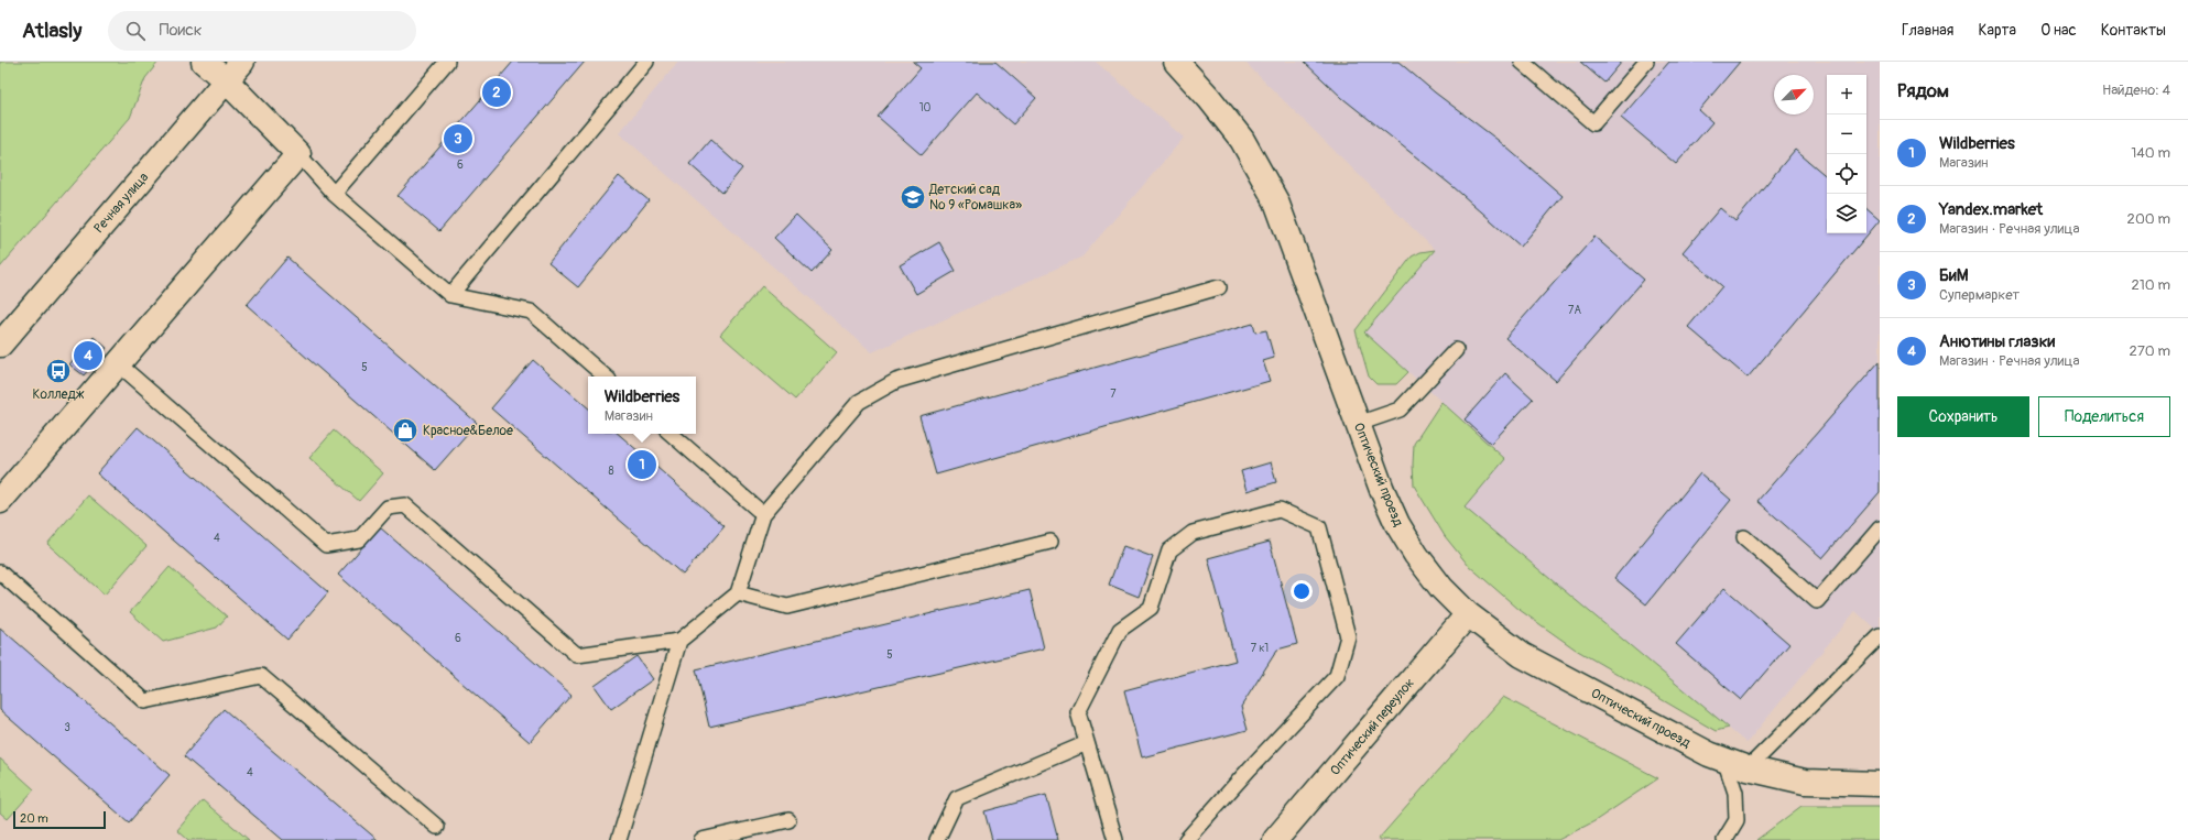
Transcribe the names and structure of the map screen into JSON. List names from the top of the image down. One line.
{"streets":{"street":["Речная улица","Оптический проезд","Оптический переулок"]},"crossings":[["Оптический проезд","Оптический переулок"]],"places":{"school or university":["Детский сад № 9 «Ромашка»"],"bus stop":["Колледж"],"shop":["Красное&Белое"]},"house_numbers":["10","6","7А","5","7","8","4","6","7 к1","5","3","4"],"scale_bar":"20 m","north":"top right","page":{"header":"Atlasly","search":"Поиск","nav":["Главная","Карта","О нас","Контакты"],"heading":["Рядом","Найдено: 4"],"map_buttons":["+","−"],"pins":["2","3","4","1"],"list":[{"mark":"1","name":"Wildberries","note":"Магазин","value":"140 m"},{"mark":"2","name":"Yandex.market","note":"Магазин · Речная улица","value":"200 m"},{"mark":"3","name":"БиМ","note":"Супермаркет","value":"210 m"},{"mark":"4","name":"Анютины глазки","note":"Магазин · Речная улица","value":"270 m"}],"popup":["Wildberries","Магазин"],"buttons":["Сохранить","Поделиться"],"scale":"20 m"}}
